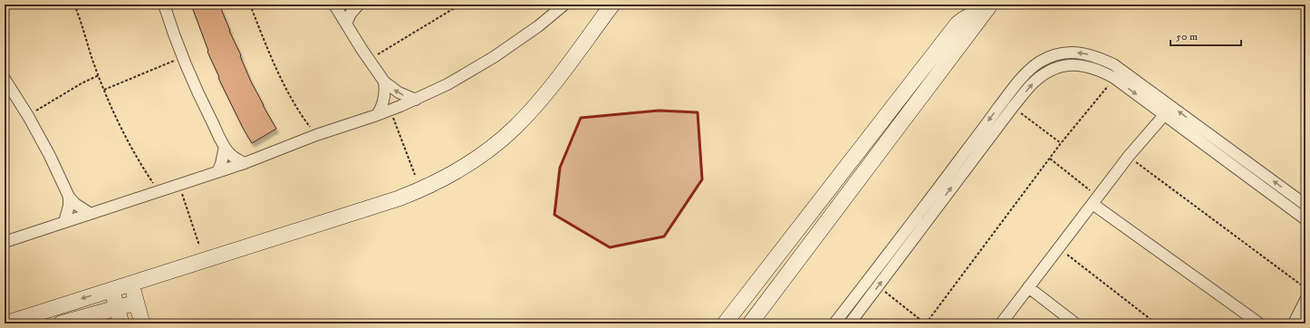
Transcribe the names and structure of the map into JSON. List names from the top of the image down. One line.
{"scale_bar":"50 m"}
